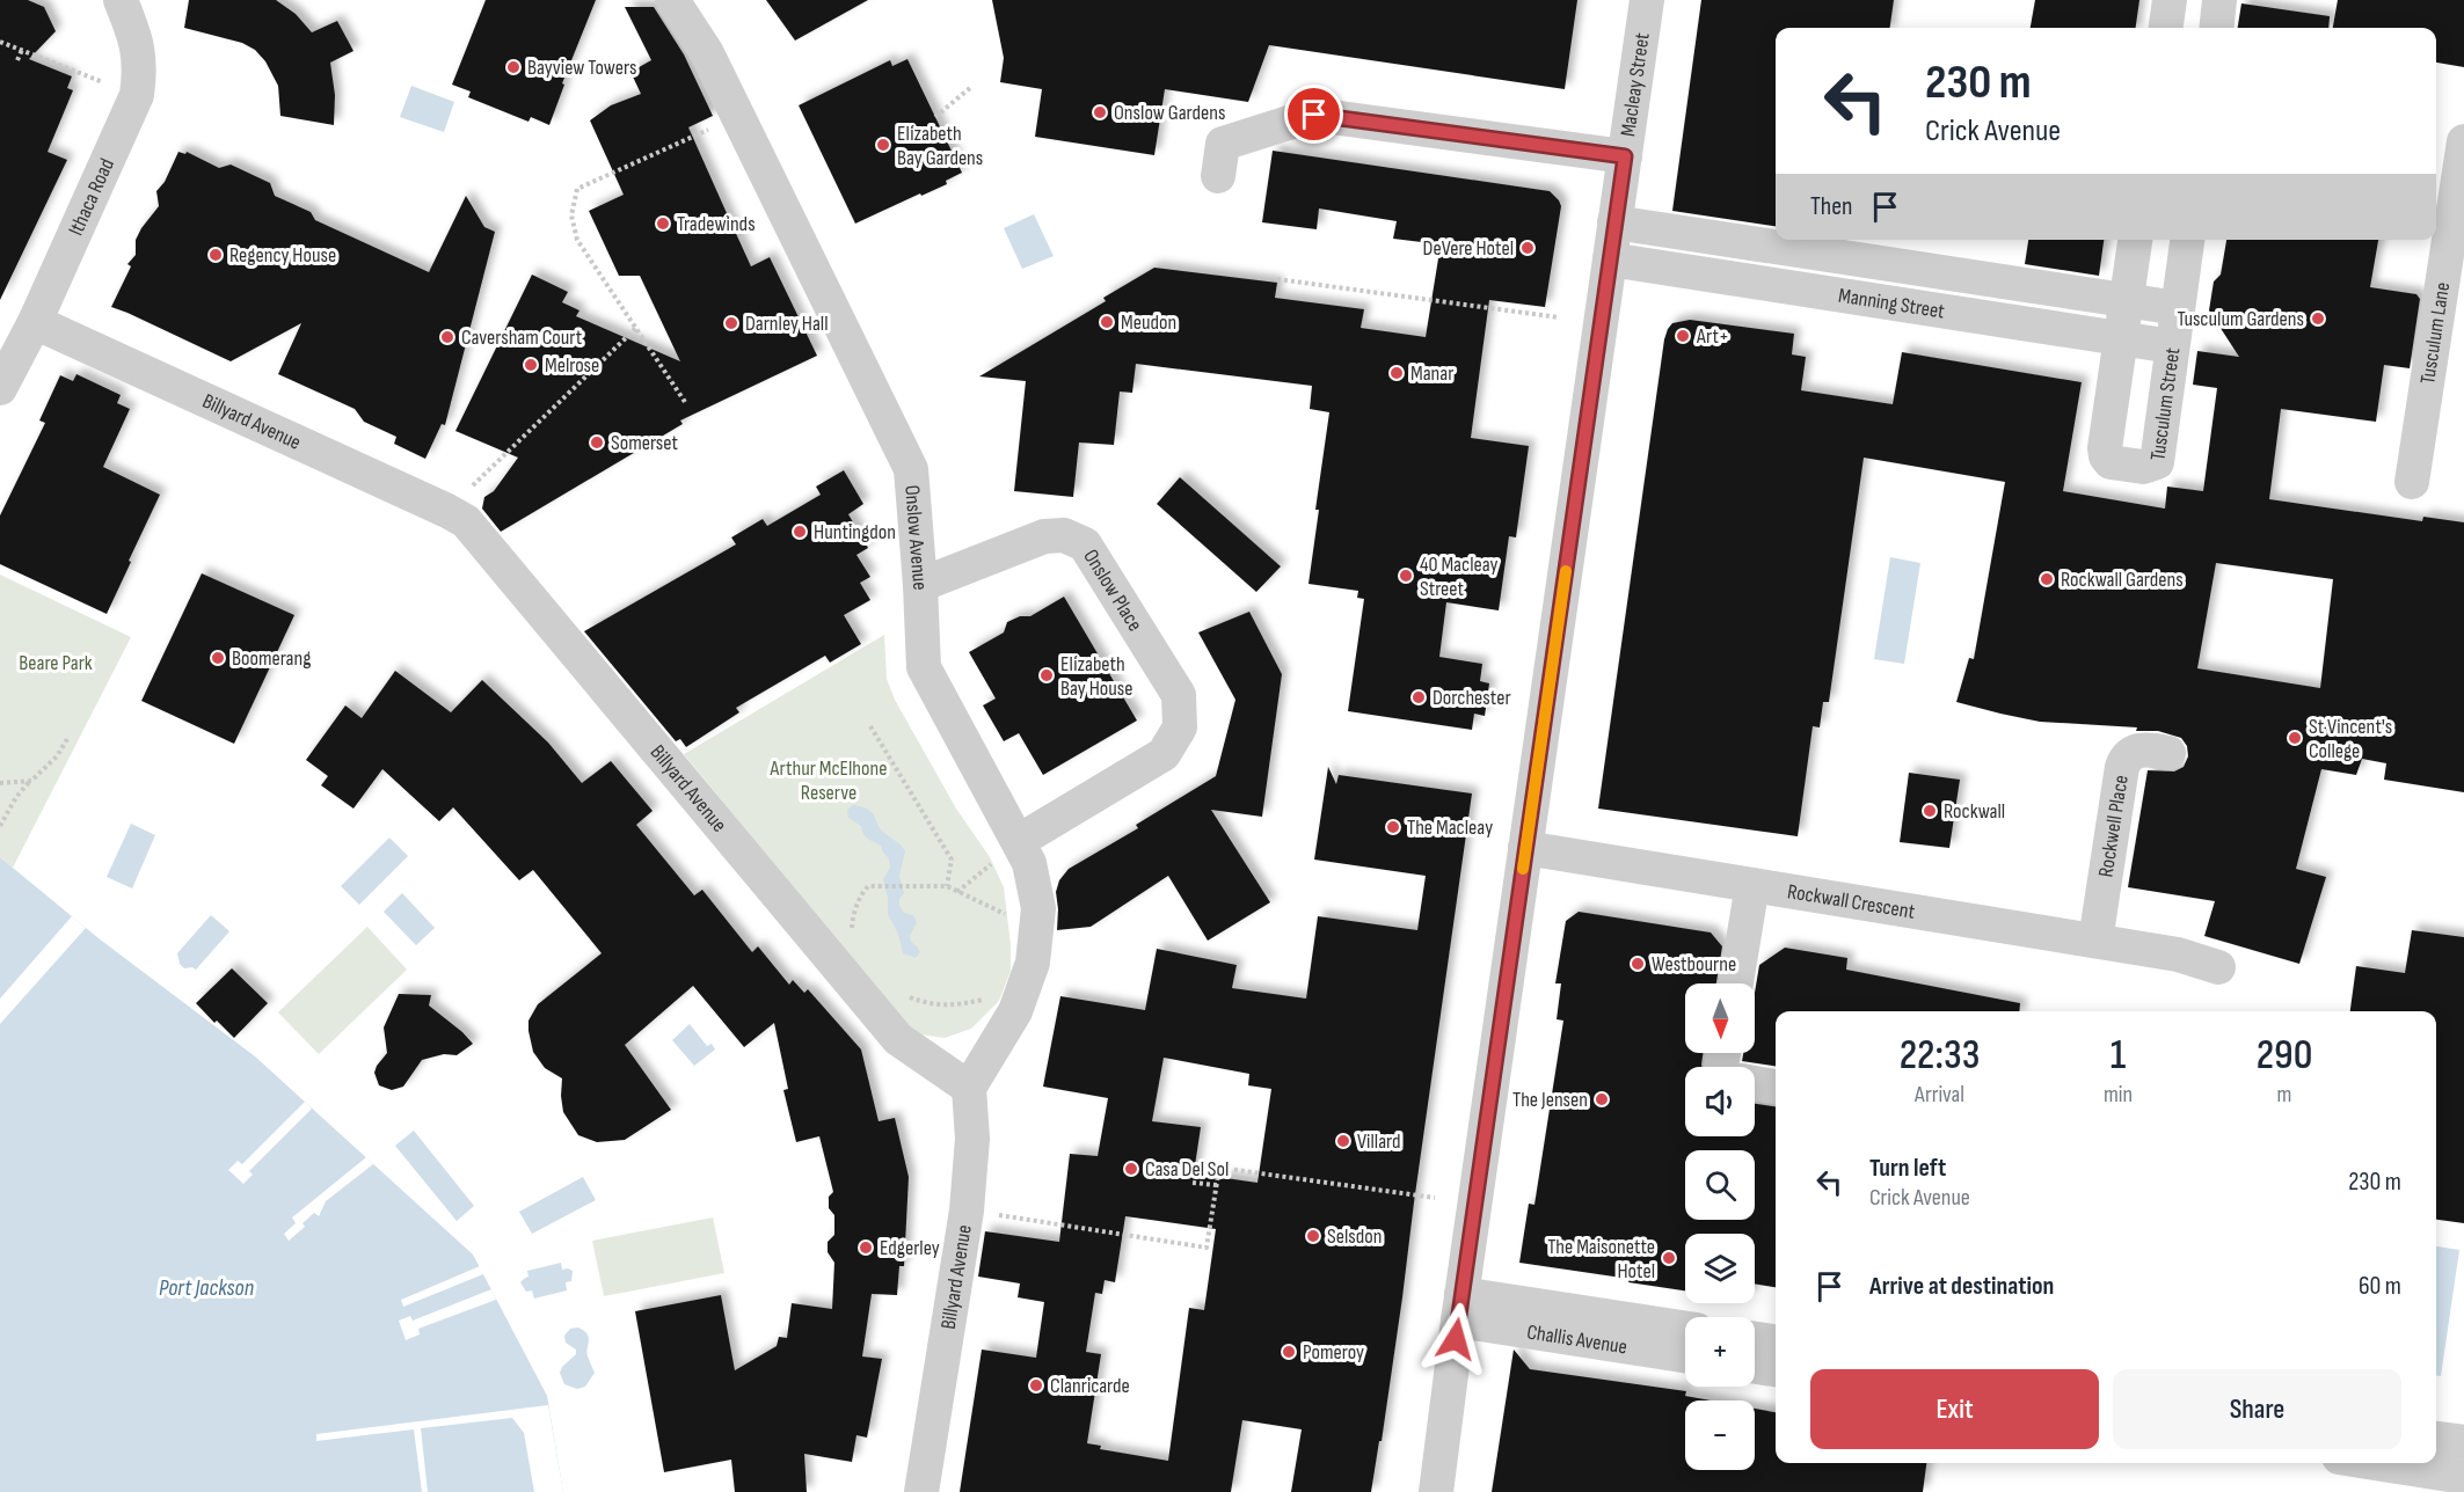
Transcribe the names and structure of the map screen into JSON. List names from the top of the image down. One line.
{"streets":{"street":["Macleay Street","Ithaca Road","Manning Street","Tusculum Lane","Tusculum Street","Billyard Avenue","Onslow Avenue","Onslow Place","Rockwell Place","Rockwall Crescent","Challis Avenue"]},"crossings":[["Macleay Street","Manning Street"],["Macleay Street","Rockwall Crescent"],["Macleay Street","Challis Avenue"],["Ithaca Road","Billyard Avenue"],["Manning Street","Tusculum Street"],["Billyard Avenue","Onslow Avenue"],["Onslow Avenue","Onslow Place"],["Rockwell Place","Rockwall Crescent"]],"water":["Port Jackson"],"parks":["Beare Park","Arthur McElhone Reserve"],"places":["Bayview Towers","Onslow Gardens","Elizabeth Bay Gardens","Tradewinds","DeVere Hotel","Regency House","Tusculum Gardens","Meudon","Darnley Hall","Art+","Caversham Court","Melrose","Manar","Somerset","Huntingdon","40 Macleay Street","Rockwall Gardens","Boomerang","Elizabeth Bay House","Dorchester","St Vincent's College","Rockwall","The Macleay","Westbourne","The Jensen","Villard","Casa Del Sol","Selsdon","Edgerley","The Maisonette Hotel","Pomeroy","Clanricarde"],"north":"bottom","page":{"turn":["230 m","Crick Avenue"],"then":"Then","map_buttons":["+","−"],"eta":["22:33","Arrival","1","min","290","m"],"list":[{"name":"Turn left","note":"Crick Avenue","value":"230 m"},{"name":"Arrive at destination","value":"60 m"}],"buttons":["Exit","Share"]}}
